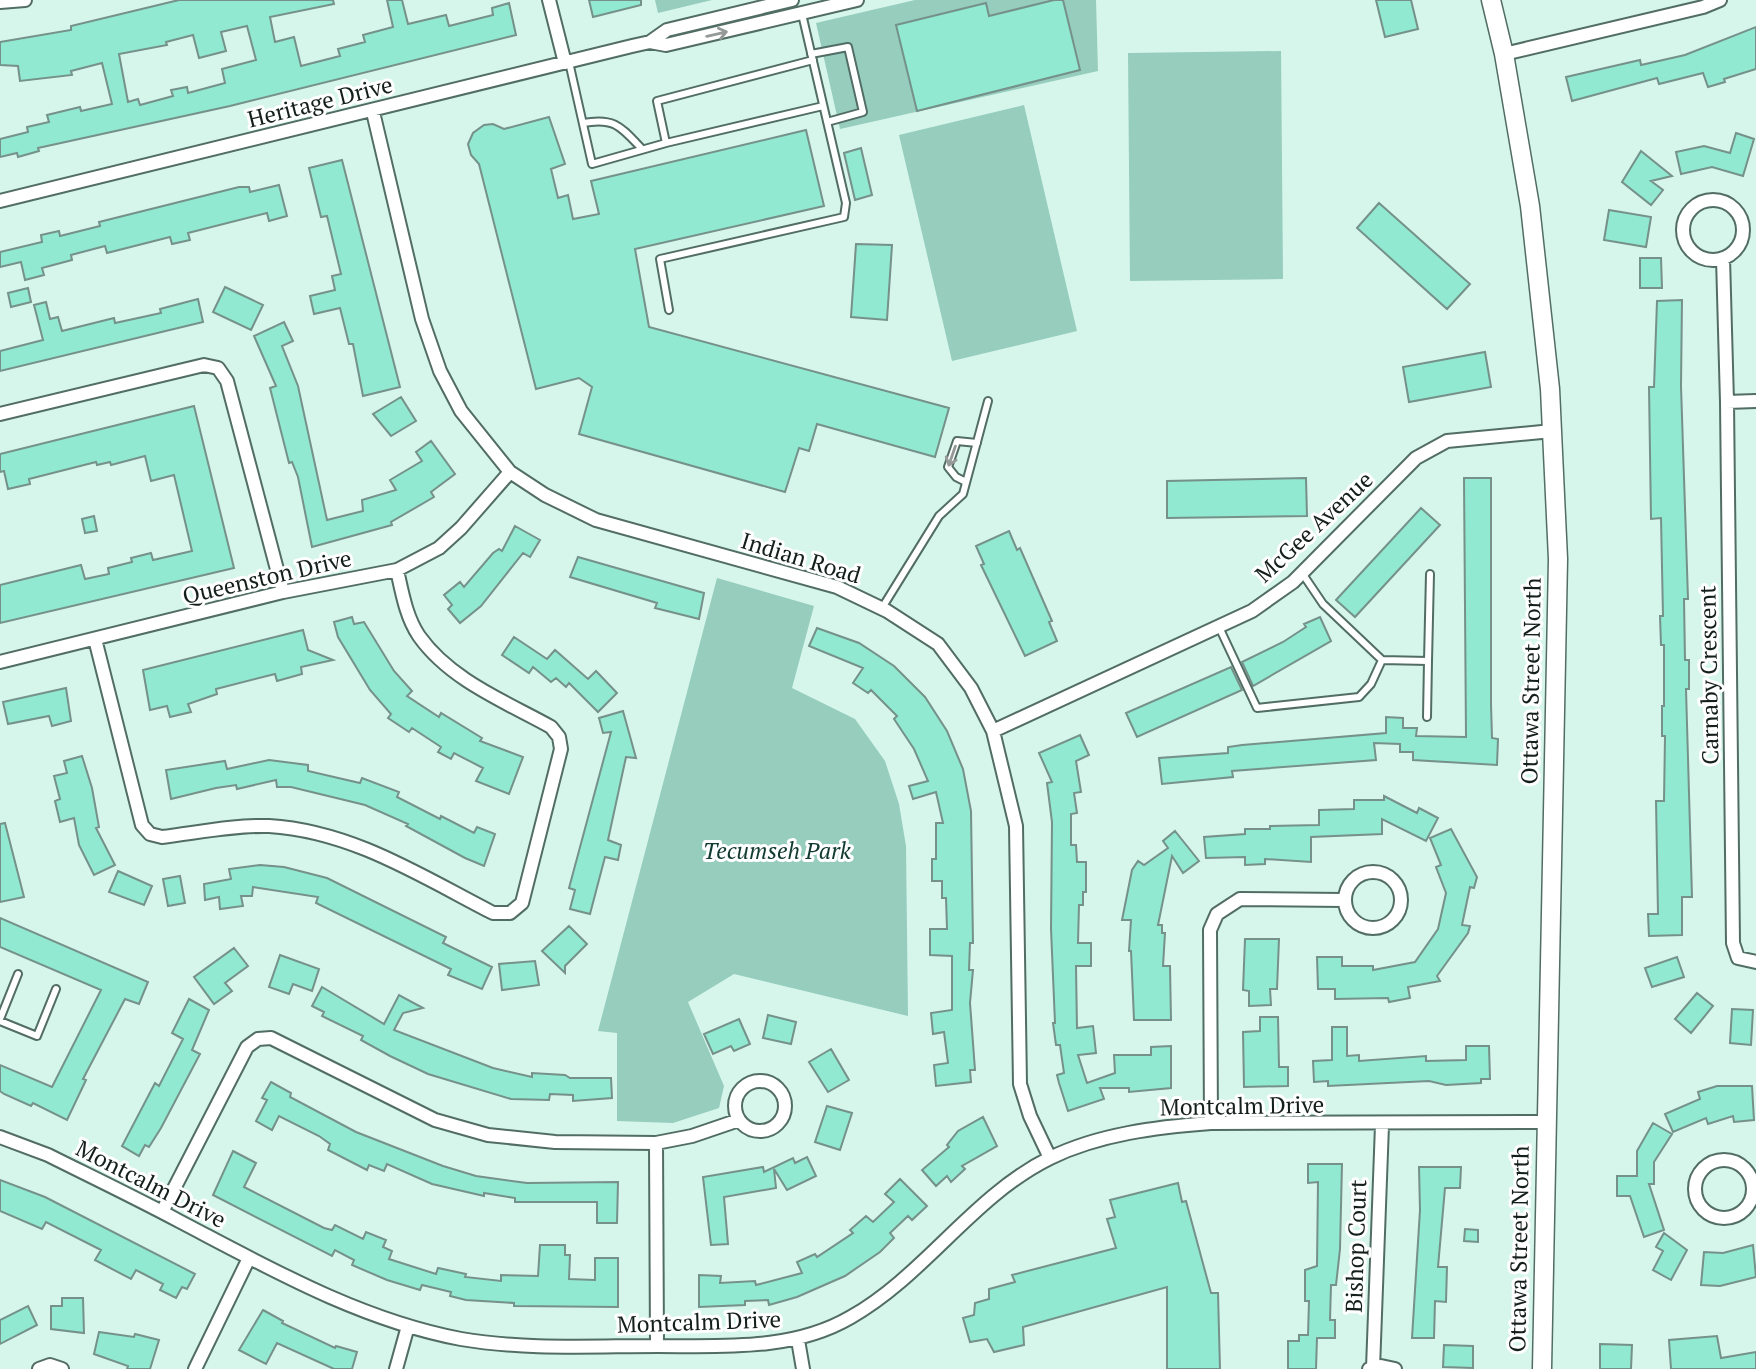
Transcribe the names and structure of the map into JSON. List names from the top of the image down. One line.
{"streets":{"main road":["Ottawa Street North"],"street":["Heritage Drive","McGee Avenue","Indian Road","Queenston Drive","Carnaby Crescent","Montcalm Drive","Bishop Court"]},"crossings":[["Heritage Drive","Indian Road"],["McGee Avenue","Indian Road"],["McGee Avenue","Ottawa Street North"],["Indian Road","Queenston Drive"],["Indian Road","Montcalm Drive"],["Ottawa Street North","Montcalm Drive"],["Montcalm Drive","Bishop Court"]],"parks":["Tecumseh Park"]}
